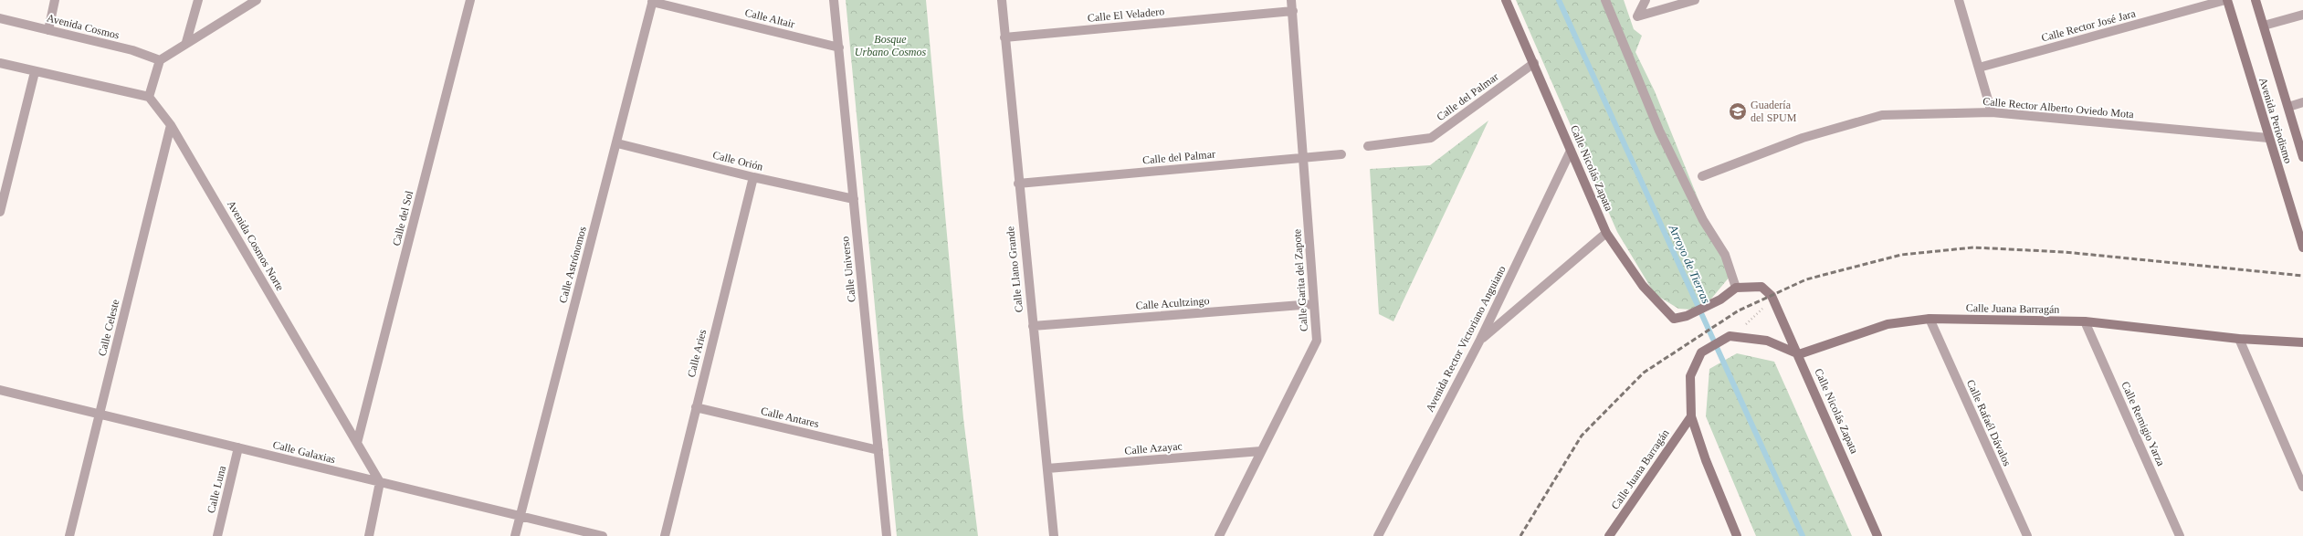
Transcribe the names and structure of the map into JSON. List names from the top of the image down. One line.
{"streets":{"street":["Calle El Veladero","Calle Altair","Calle Rector José Jara","Avenida Cosmos","Calle del Palmar","Calle Rector Alberto Oviedo Mota","Avenida Periodismo","Calle Orión","Calle Nicolás Zapata","Calle del Sol","Avenida Cosmos Norte","Calle Astrónomos","Calle Universo","Calle Llano Grande","Calle Garita del Zapote","Calle Acultzingo","Calle Juana Barragán","Calle Celeste","Avenida Rector Victoriano Anguiano","Calle Aries","Calle Antares","Calle Rafaél Dávalos","Calle Remigio Yarza","Calle Azayac","Calle Galaxias","Calle Luna"]},"crossings":[["Calle El Veladero","Calle Llano Grande"],["Calle El Veladero","Calle Garita del Zapote"],["Calle Altair","Calle Astrónomos"],["Calle Altair","Calle Universo"],["Calle Rector José Jara","Avenida Periodismo"],["Calle del Palmar","Calle Nicolás Zapata"],["Calle del Palmar","Calle Llano Grande"],["Calle del Palmar","Calle Garita del Zapote"],["Calle Rector Alberto Oviedo Mota","Avenida Periodismo"],["Calle Orión","Calle Astrónomos"],["Calle Orión","Calle Universo"],["Calle Orión","Calle Aries"],["Calle Nicolás Zapata","Calle Juana Barragán"],["Calle Nicolás Zapata","Avenida Rector Victoriano Anguiano"],["Calle del Sol","Avenida Cosmos Norte"],["Avenida Cosmos Norte","Calle Celeste"],["Avenida Cosmos Norte","Calle Galaxias"],["Calle Astrónomos","Calle Galaxias"],["Calle Universo","Calle Antares"],["Calle Llano Grande","Calle Acultzingo"],["Calle Llano Grande","Calle Azayac"],["Calle Garita del Zapote","Calle Acultzingo"],["Calle Garita del Zapote","Calle Azayac"],["Calle Juana Barragán","Calle Rafaél Dávalos"],["Calle Juana Barragán","Calle Remigio Yarza"],["Calle Celeste","Calle Galaxias"],["Calle Aries","Calle Antares"],["Calle Galaxias","Calle Luna"]],"water":["Arroyo de Tierras"],"parks":["Bosque Urbano Cosmos"],"places":{"school or university":["Guadería del SPUM"]}}
